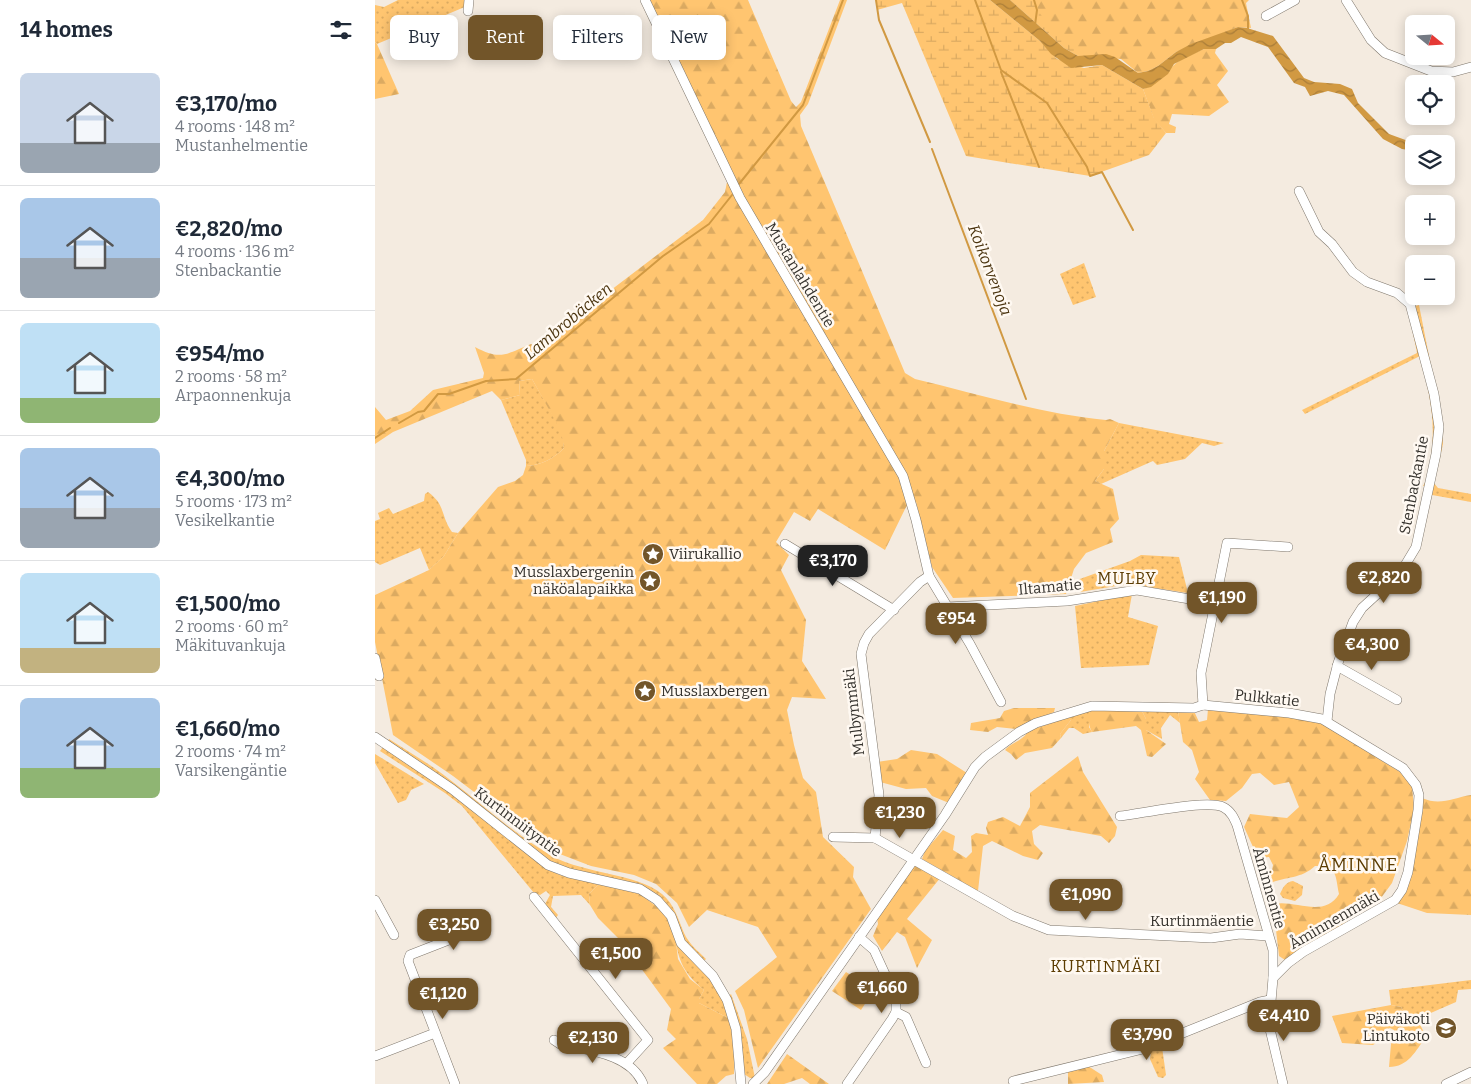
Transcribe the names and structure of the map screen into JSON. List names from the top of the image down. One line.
{"streets":{"street":["Mustanlahdentie","Stenbackantie","Iltamatie","Pulkkatie","Mulbynmäki","Kurtinniityntie","Åminnentie","Åminnenmäki","Kurtinmäentie"]},"crossings":[["Mustanlahdentie","Mulbynmäki"],["Stenbackantie","Pulkkatie"],["Stenbackantie","Åminnenmäki"],["Pulkkatie","Åminnenmäki"],["Pulkkatie","Kurtinmäentie"],["Åminnentie","Åminnenmäki"],["Åminnentie","Kurtinmäentie"]],"districts":["MULBY","ÅMINNE","KURTINMÄKI"],"water":["Koikorvenoja","Lambrobäcken"],"places":{"place":["Viirukallio","Musslaxbergenin näköalapaikka","Musslaxbergen"],"school or university":["Päiväkoti Lintukoto"]},"north":"right","page":{"heading":"14 homes","map_buttons":["+","−"],"chip":["Buy","Rent","Filters","New"],"list":[{"name":"€3,170/mo","note":"4 rooms · 148 m² · Mustanhelmentie"},{"name":"€2,820/mo","note":"4 rooms · 136 m² · Stenbackantie"},{"name":"€954/mo","note":"2 rooms · 58 m² · Arpaonnenkuja"},{"name":"€4,300/mo","note":"5 rooms · 173 m² · Vesikelkantie"},{"name":"€1,500/mo","note":"2 rooms · 60 m² · Mäkituvankuja"},{"name":"€1,660/mo","note":"2 rooms · 74 m² · Varsikengäntie"}],"price":["€3,170","€2,820","€1,190","€954","€4,300","€1,230","€1,090","€3,250","€1,500","€1,660","€1,120","€4,410","€3,790","€2,130"]}}
